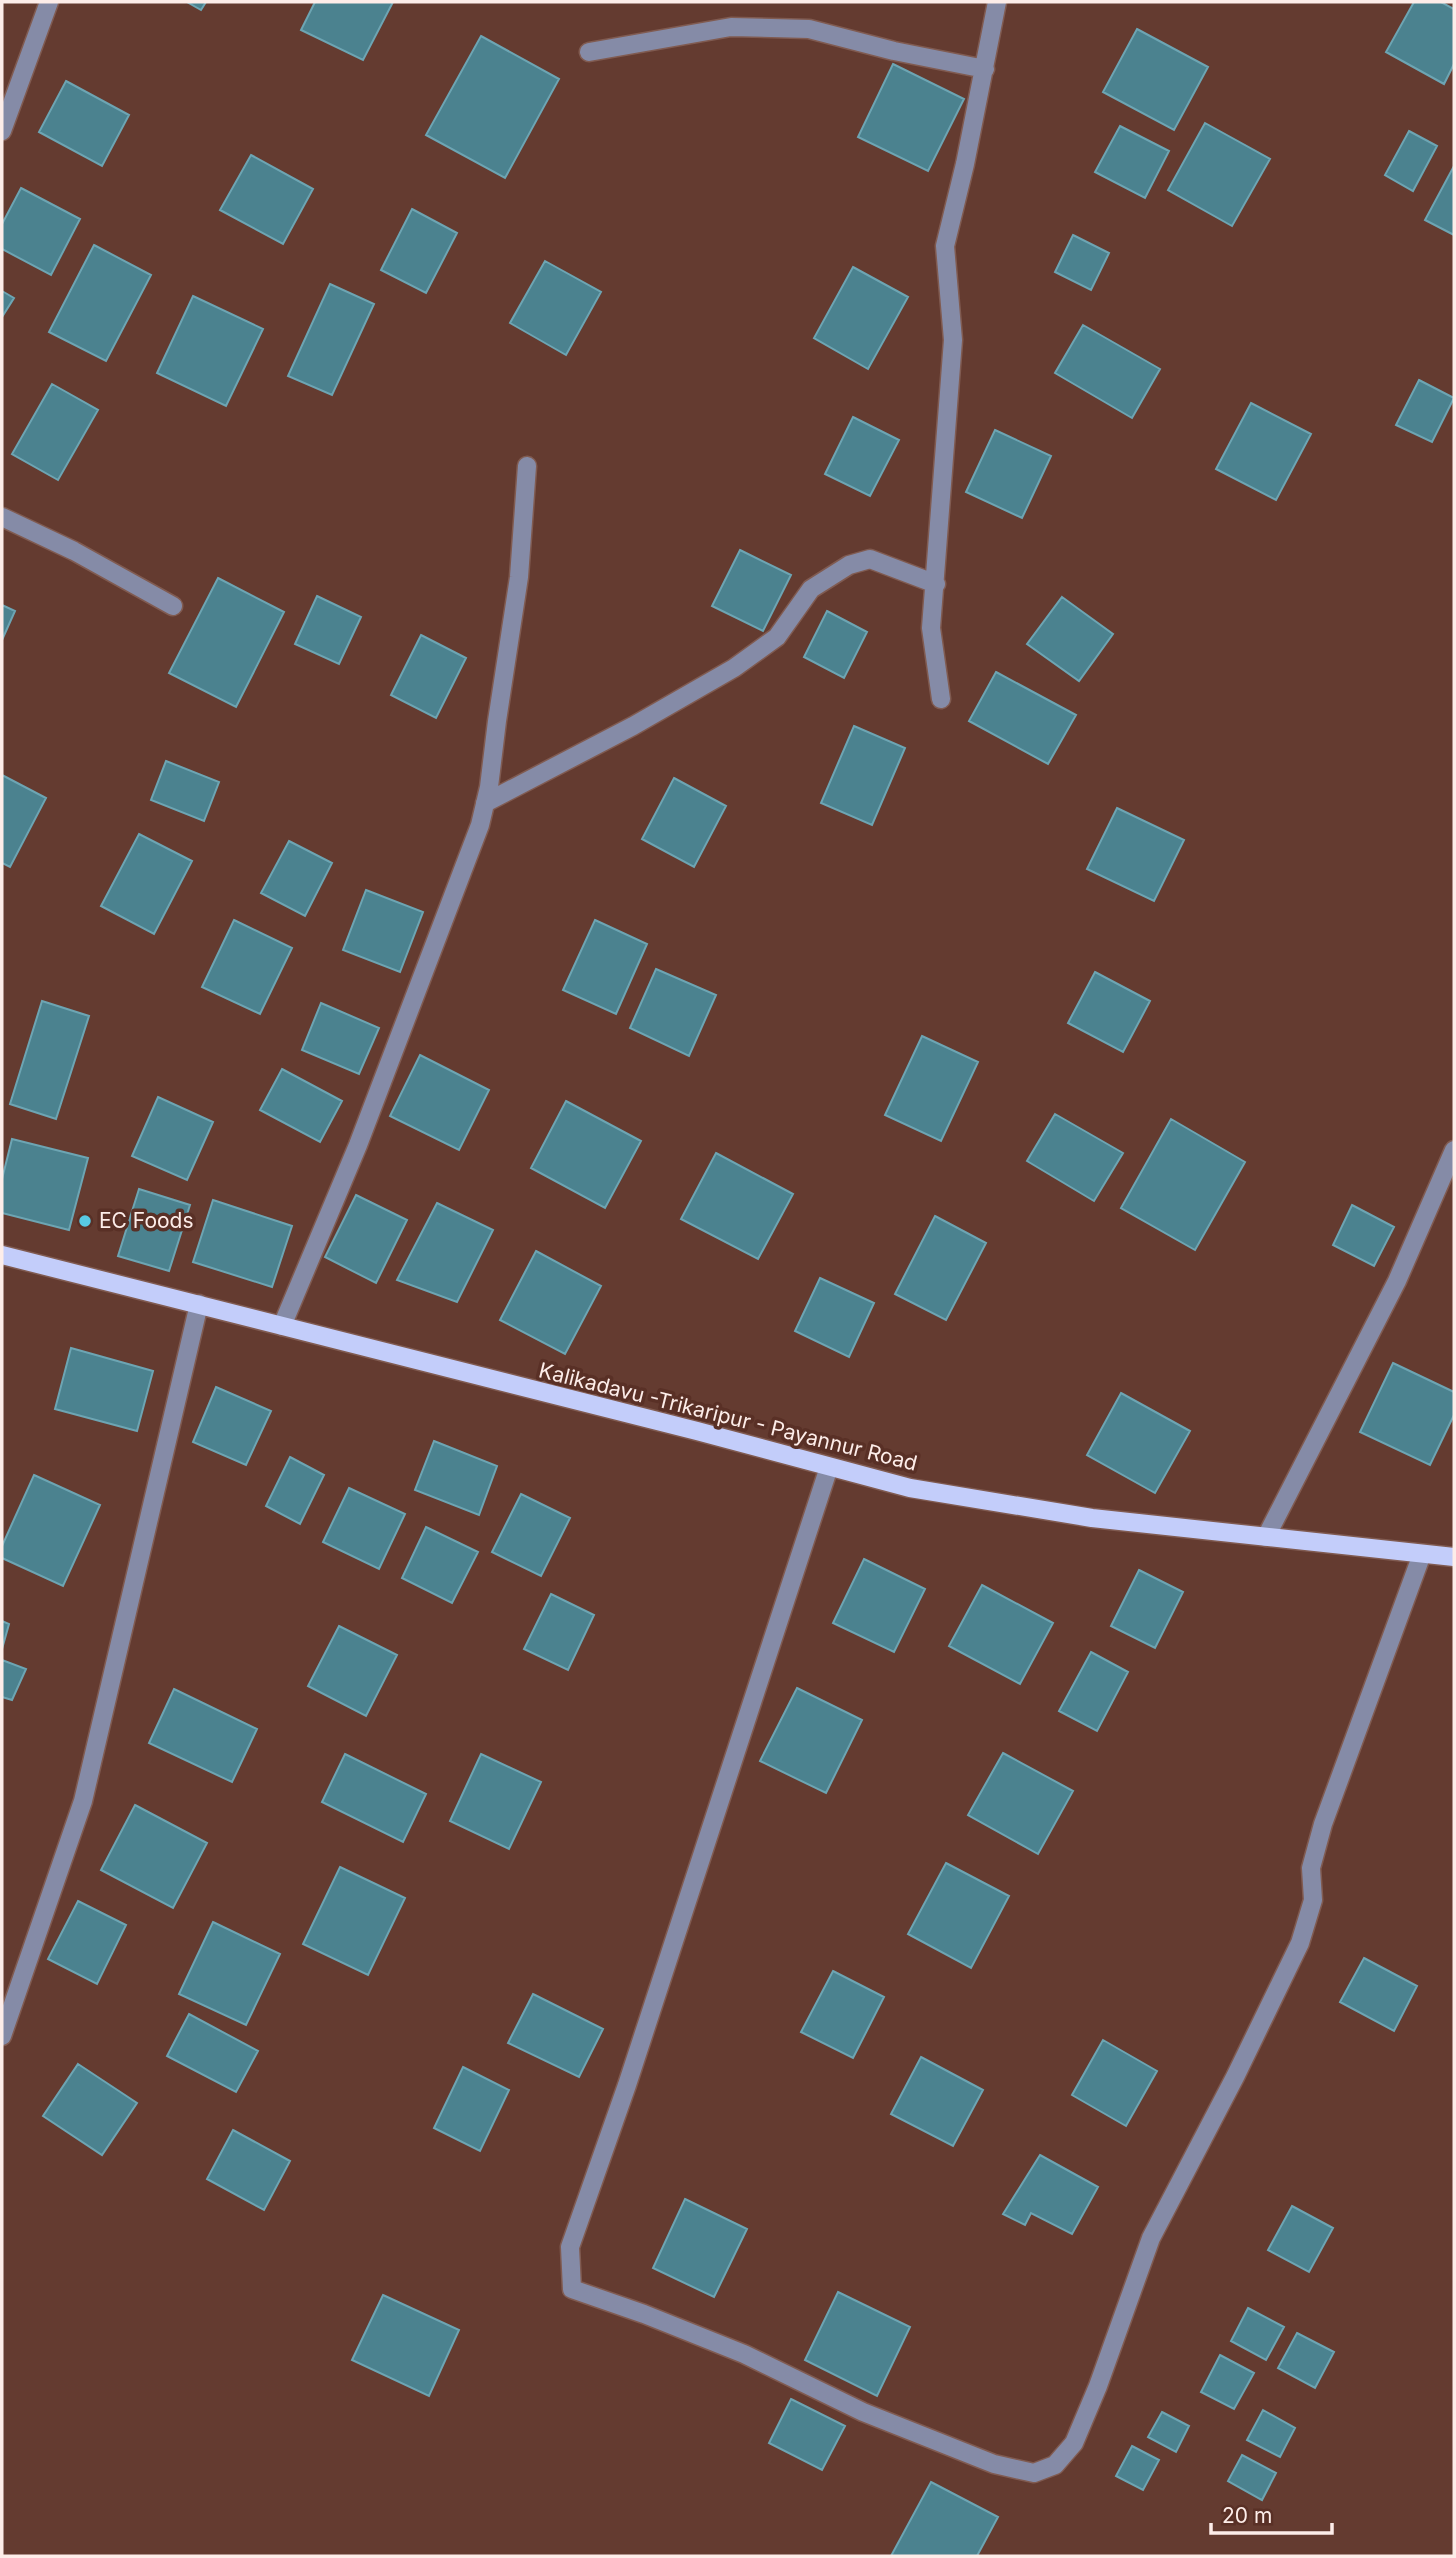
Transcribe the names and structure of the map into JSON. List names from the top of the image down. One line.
{"streets":{"main road":["Kalikadavu -Trikaripur - Payannur Road"]},"places":["EC Foods"],"scale_bar":"20 m"}
